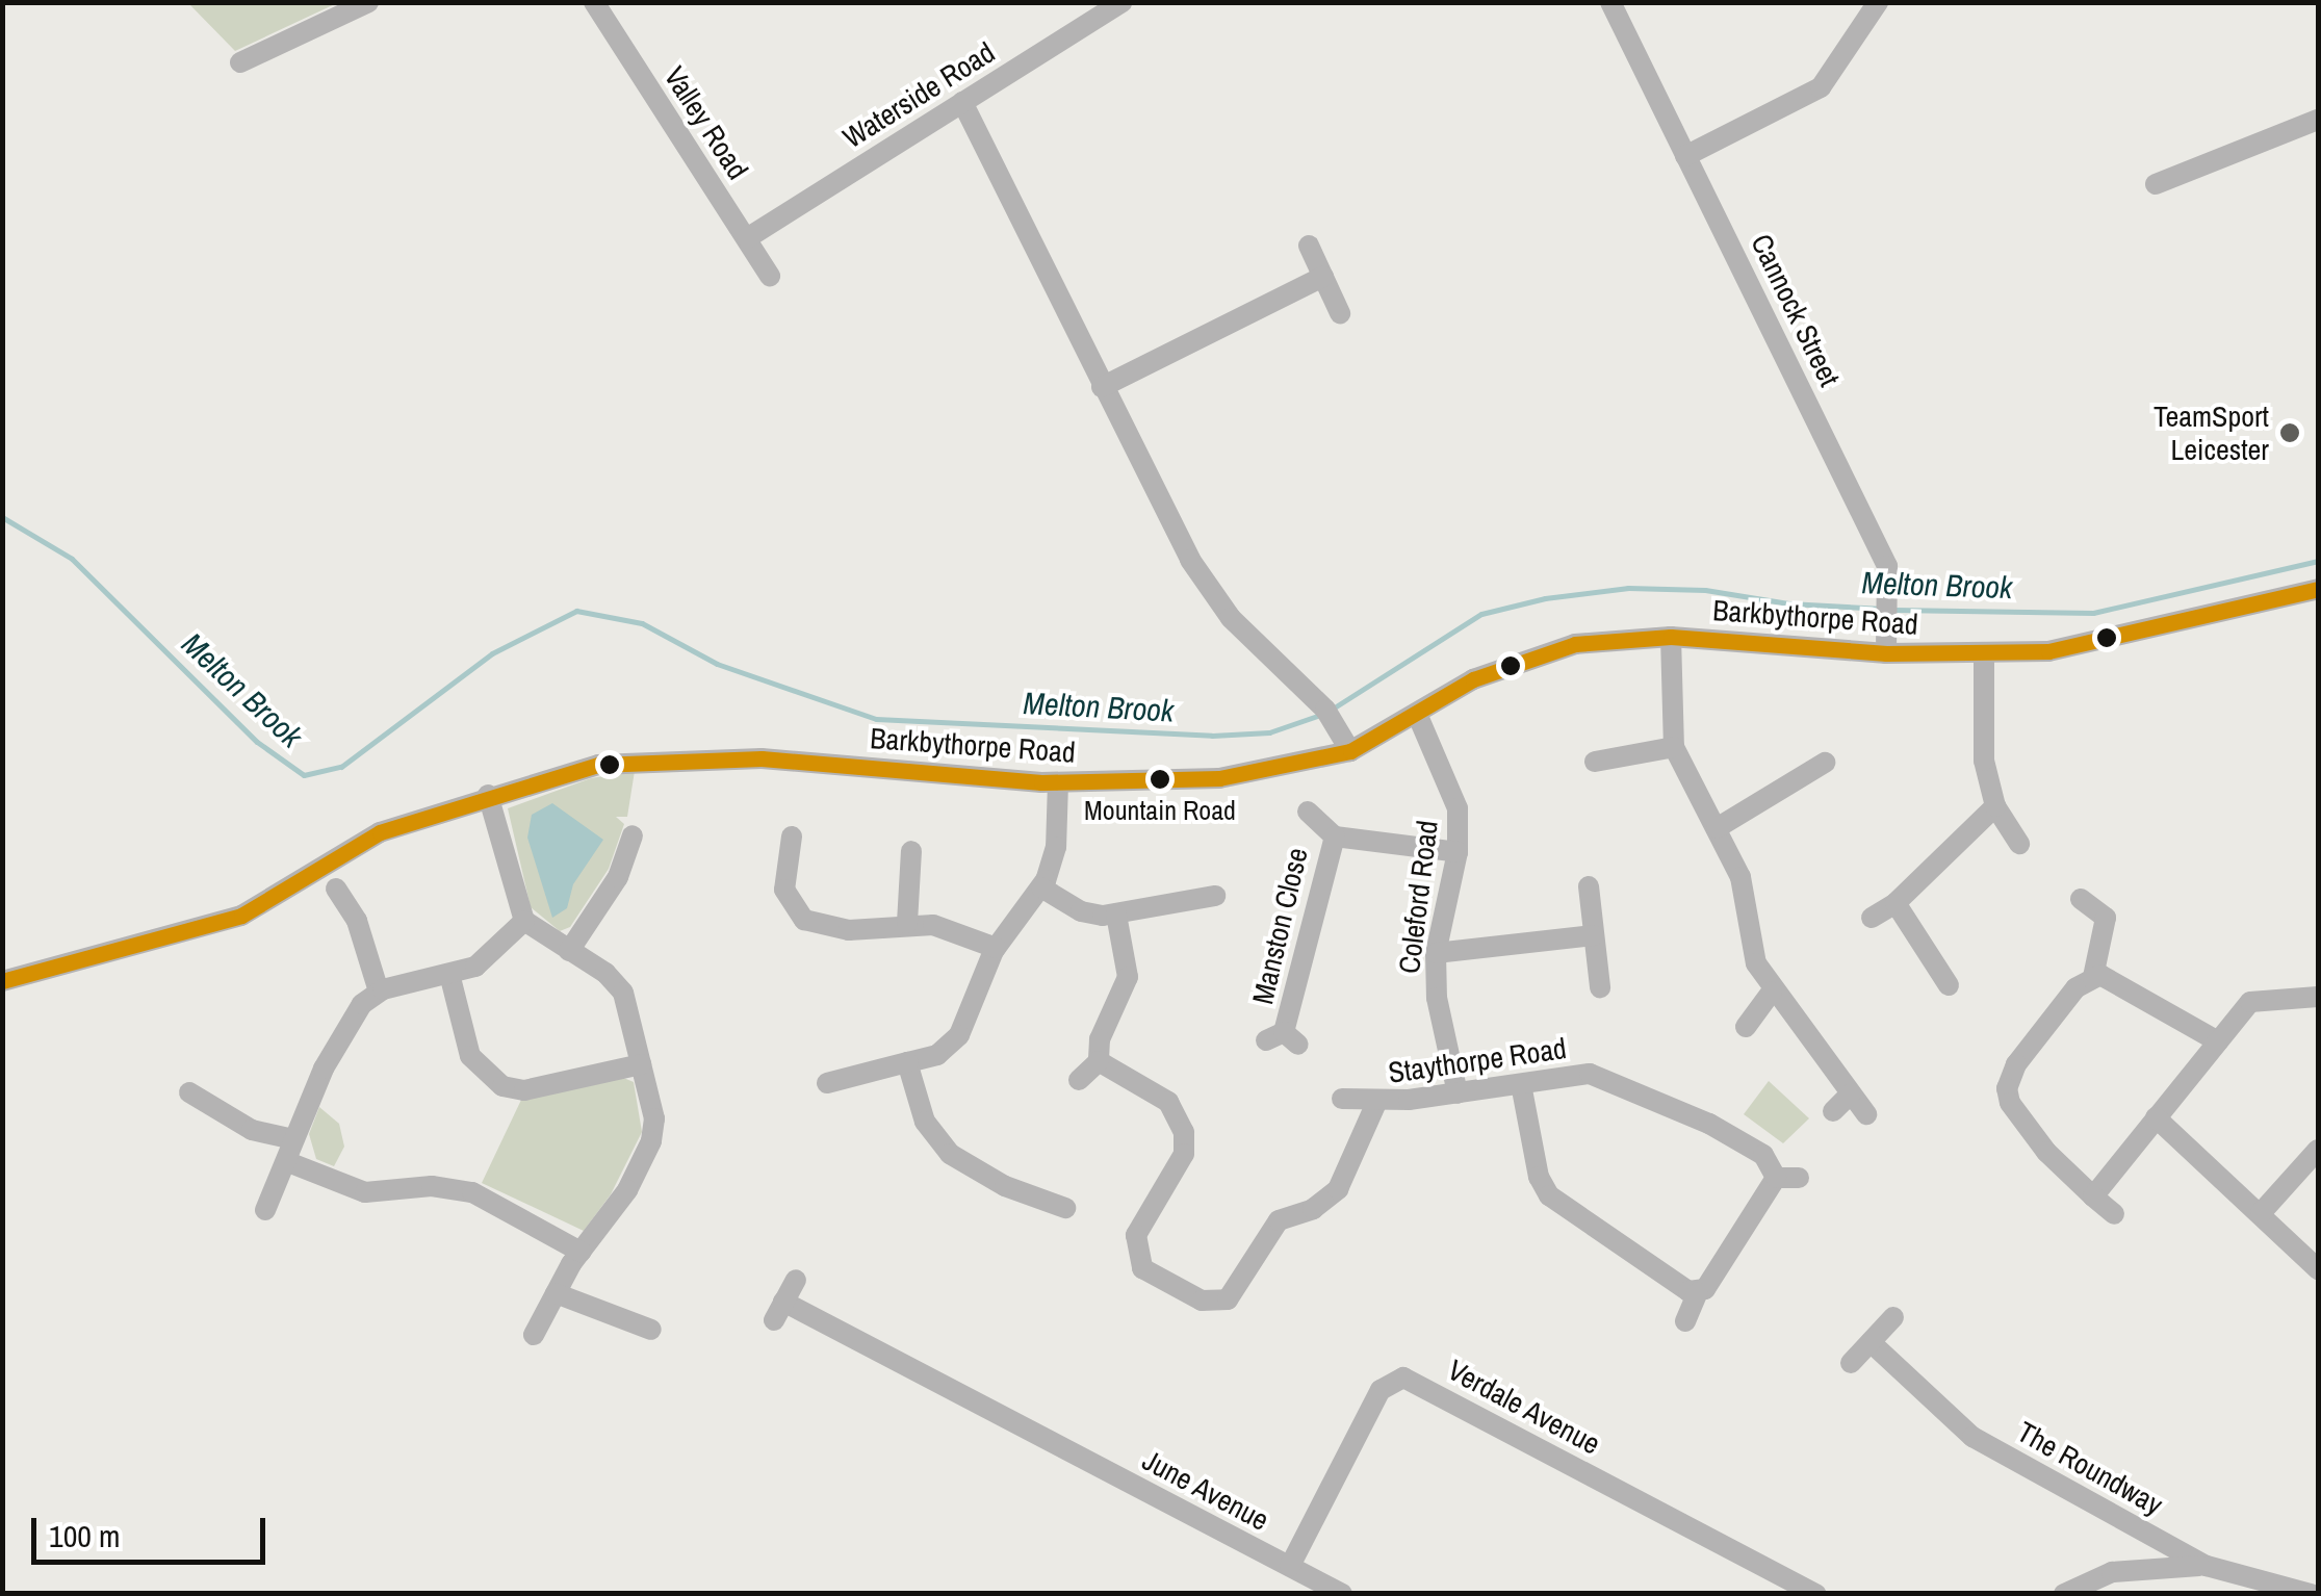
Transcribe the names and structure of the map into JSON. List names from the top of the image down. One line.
{"streets":{"street":["Waterside Road","Valley Road","Cannock Street","Barkbythorpe Road","Coleford Road","Manston Close","Staythorpe Road","Verdale Avenue","The Roundway","June Avenue"]},"crossings":[["Waterside Road","Valley Road"],["Cannock Street","Barkbythorpe Road"],["Barkbythorpe Road","Coleford Road"],["Coleford Road","Manston Close"],["Coleford Road","Staythorpe Road"],["Verdale Avenue","June Avenue"]],"water":["Melton Brook"],"places":["TeamSport Leicester","Mountain Road"],"scale_bar":"100 m"}
